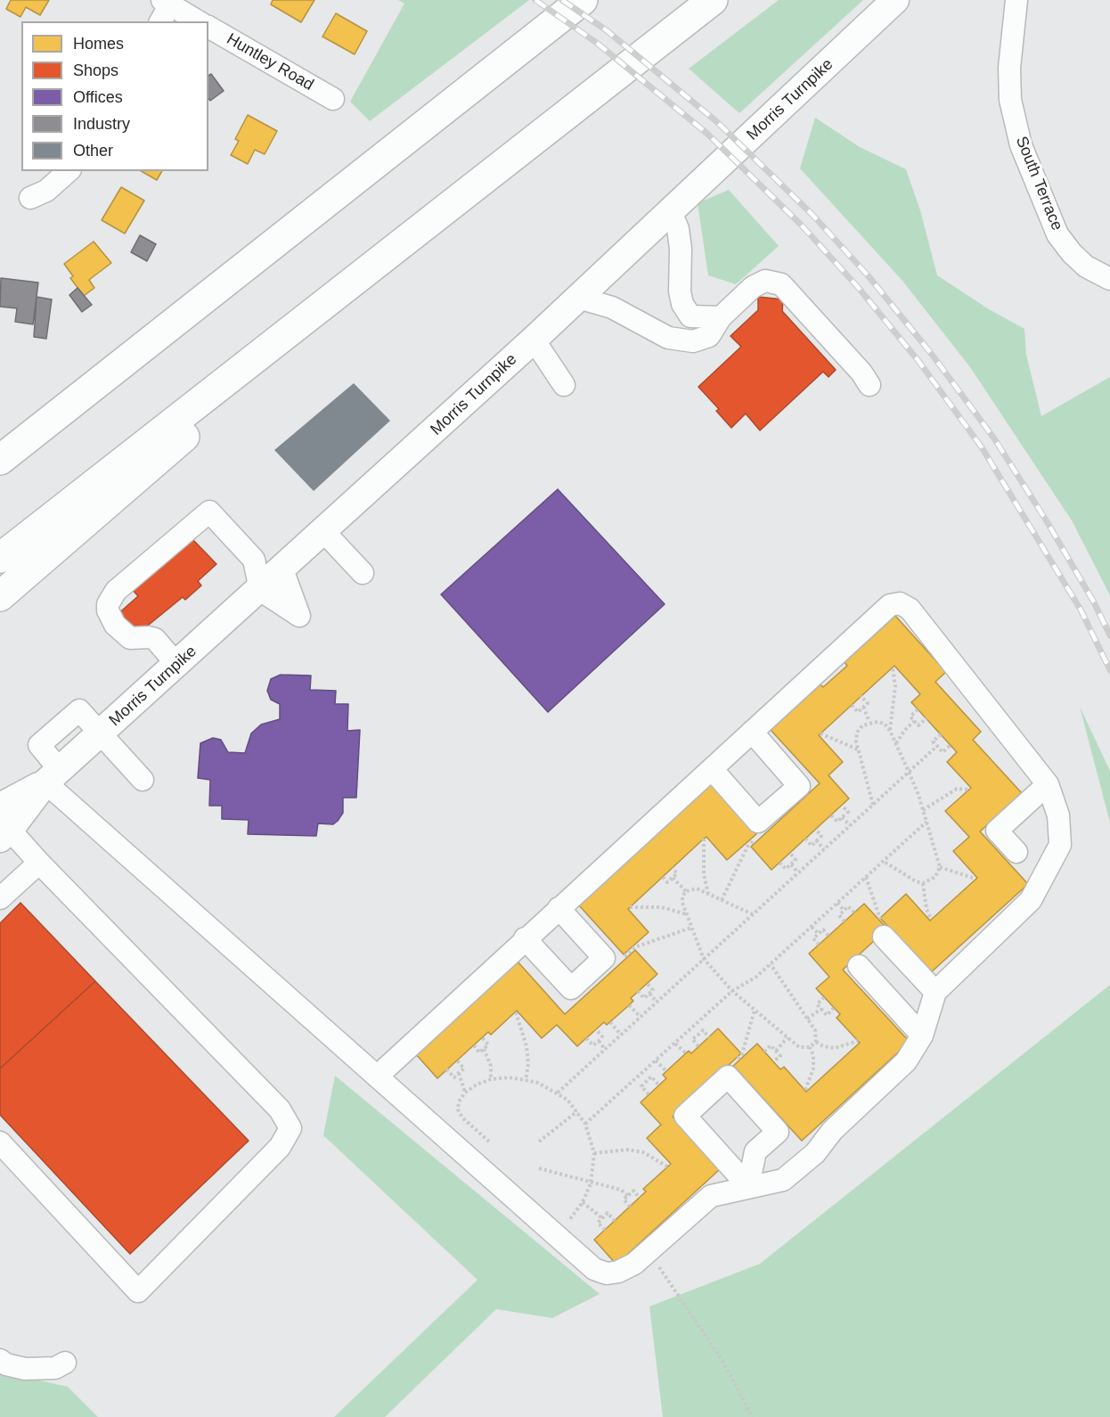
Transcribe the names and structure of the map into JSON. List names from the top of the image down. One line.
{"streets":{"main road":["Morris Turnpike"],"street":["Huntley Road","South Terrace"]},"legend":["Homes","Shops","Offices","Industry","Other"]}
